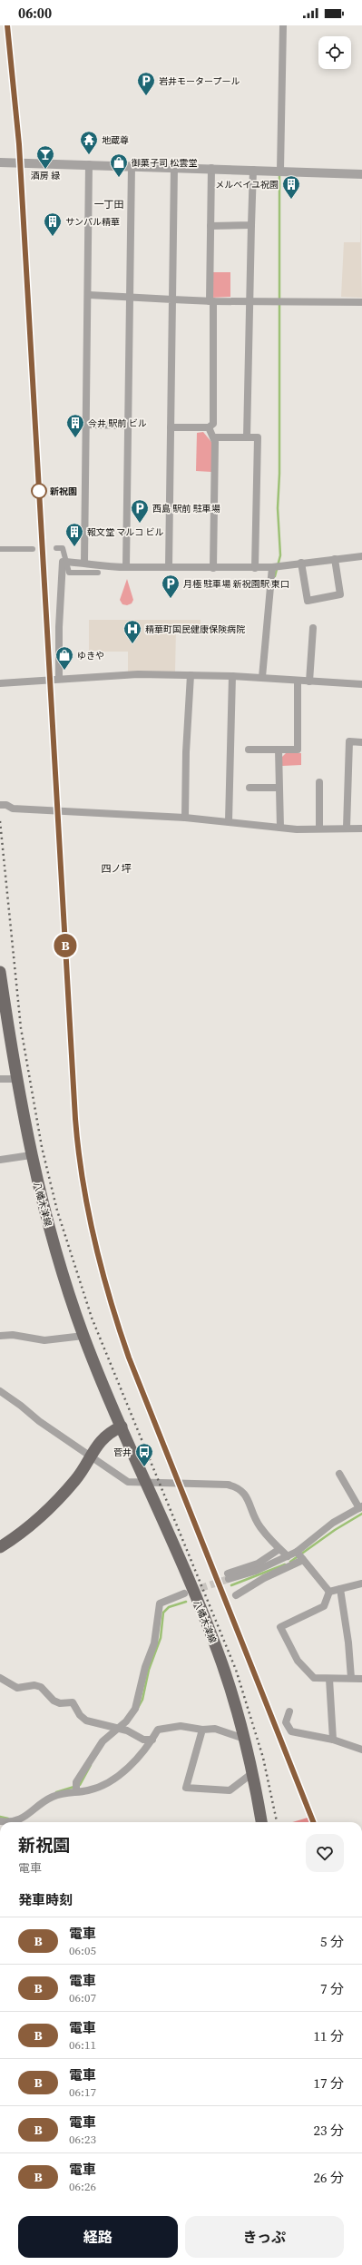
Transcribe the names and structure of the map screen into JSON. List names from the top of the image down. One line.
{"streets":{"main road":["八幡木津線"]},"districts":["一丁田","四ノ坪"],"places":{"parking":["岩井モータープール","西島 駅前 駐車場","月極 駐車場 新祝園駅 東口"],"temple":["地蔵尊"],"bar":["酒房 緑"],"shop":["御菓子司 松雲堂","ゆきや"],"building":["メルベイユ祝園","サンパル精華","今井 駅前 ビル","報文堂 マルコ ビル"],"other":["新祝園"],"hospital":["精華町国民健康保険病院"],"bus stop":["菅井"]},"page":{"status":"06:00","on_map":"B","heading":[["新祝園","電車"],"発車時刻"],"list":[{"mark":"B","name":"電車","note":"06:05","value":"5 分"},{"mark":"B","name":"電車","note":"06:07","value":"7 分"},{"mark":"B","name":"電車","note":"06:11","value":"11 分"},{"mark":"B","name":"電車","note":"06:17","value":"17 分"},{"mark":"B","name":"電車","note":"06:23","value":"23 分"},{"mark":"B","name":"電車","note":"06:26","value":"26 分"}],"buttons":["経路","きっぷ"]}}
